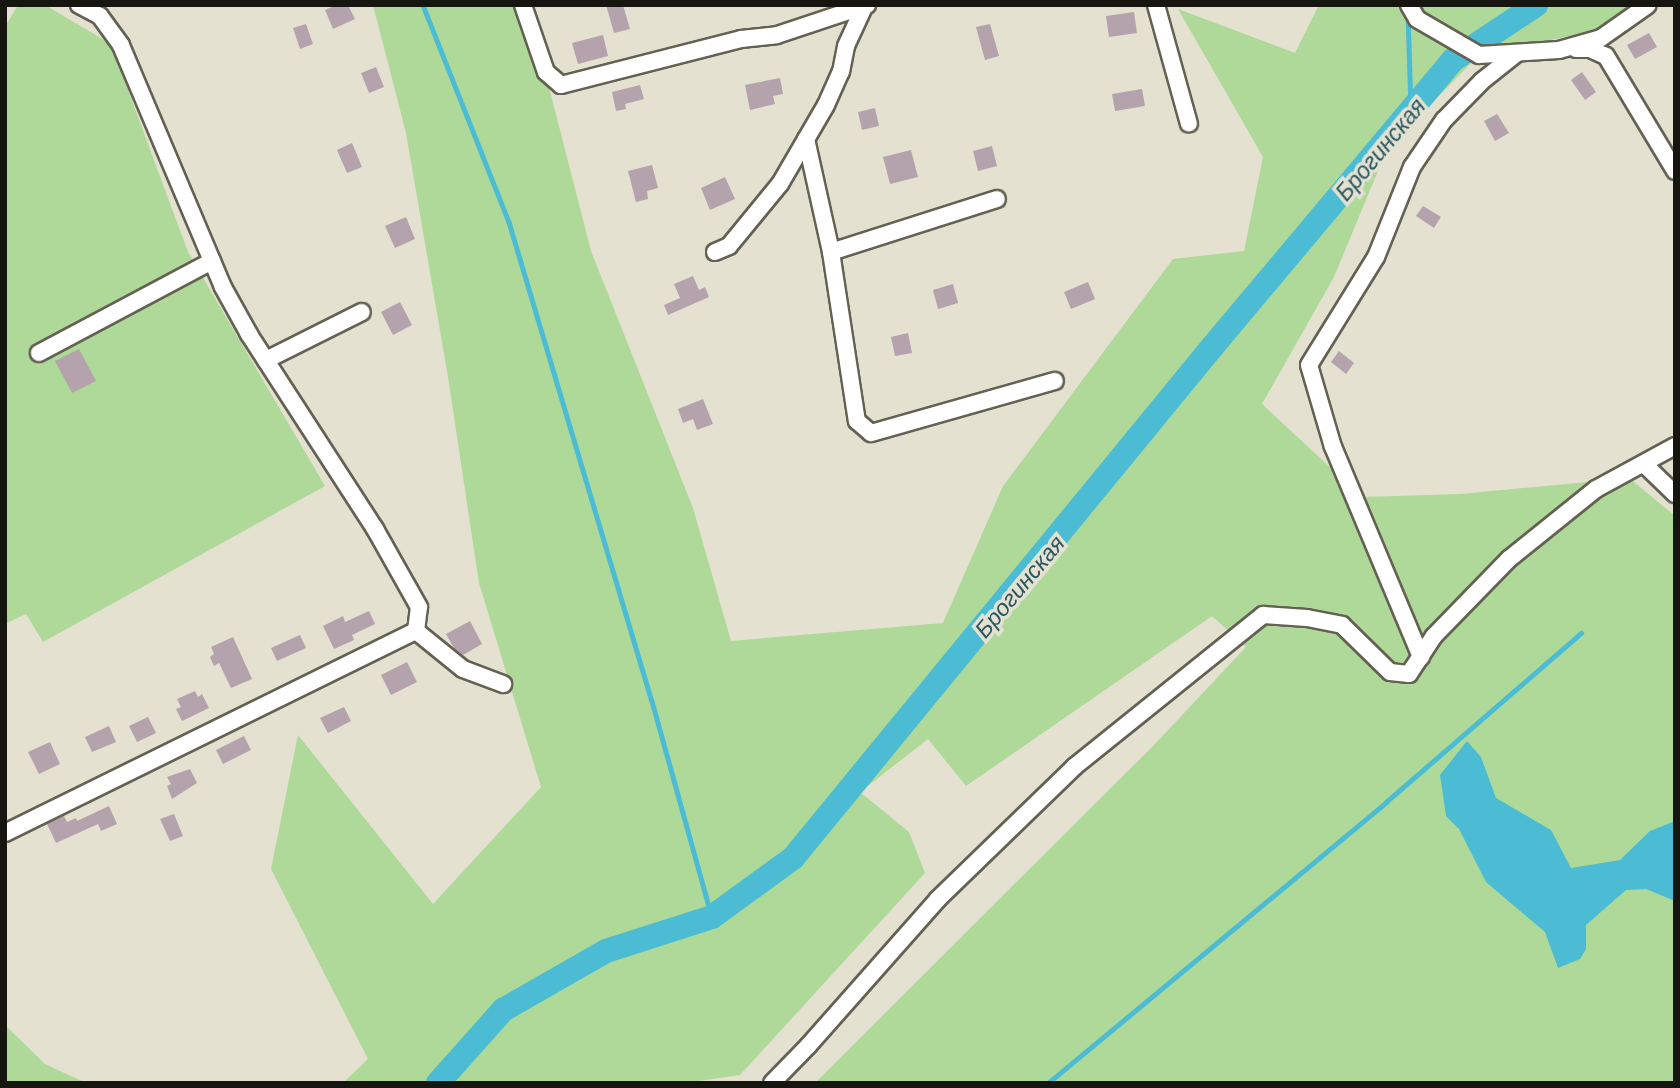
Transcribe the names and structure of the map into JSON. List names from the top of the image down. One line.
{"water":["Брогинская"]}
